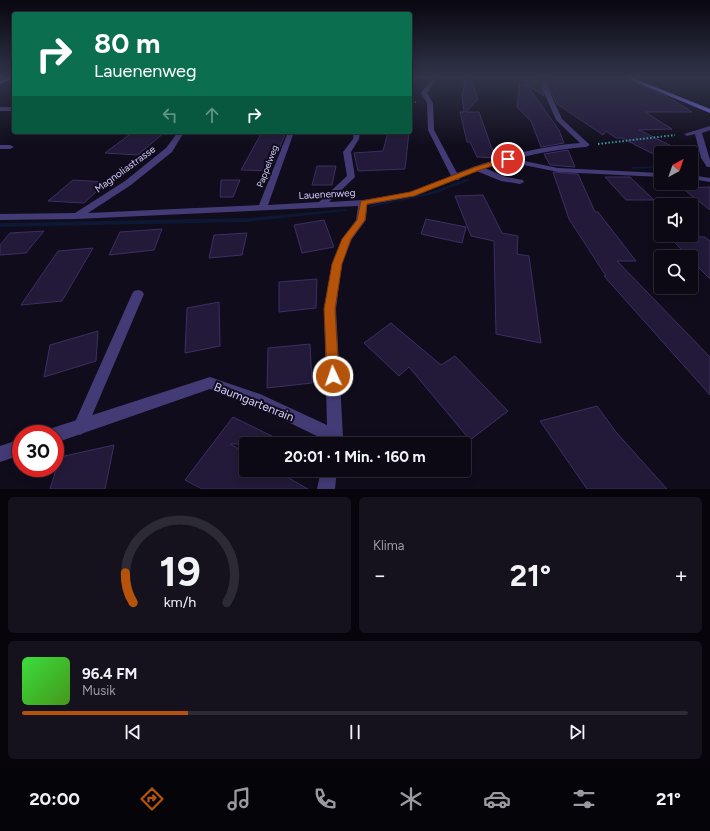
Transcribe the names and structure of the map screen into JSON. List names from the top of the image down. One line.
{"streets":{"street":["Pappelweg","Magnoliastrasse","Lauenenweg","Baumgartenrain"]},"crossings":[["Pappelweg","Lauenenweg"],["Magnoliastrasse","Lauenenweg"]],"north":"top right","page":{"turn":["80 m","Lauenenweg"],"limit":"30","trip":"20:01 · 1 Min. · 160 m","tile":"Klima","heat":["−","21°","+"],"song":["96.4 FM","Musik"],"tabs":["20:00","21°"],"gauge":["19","km/h"]}}
